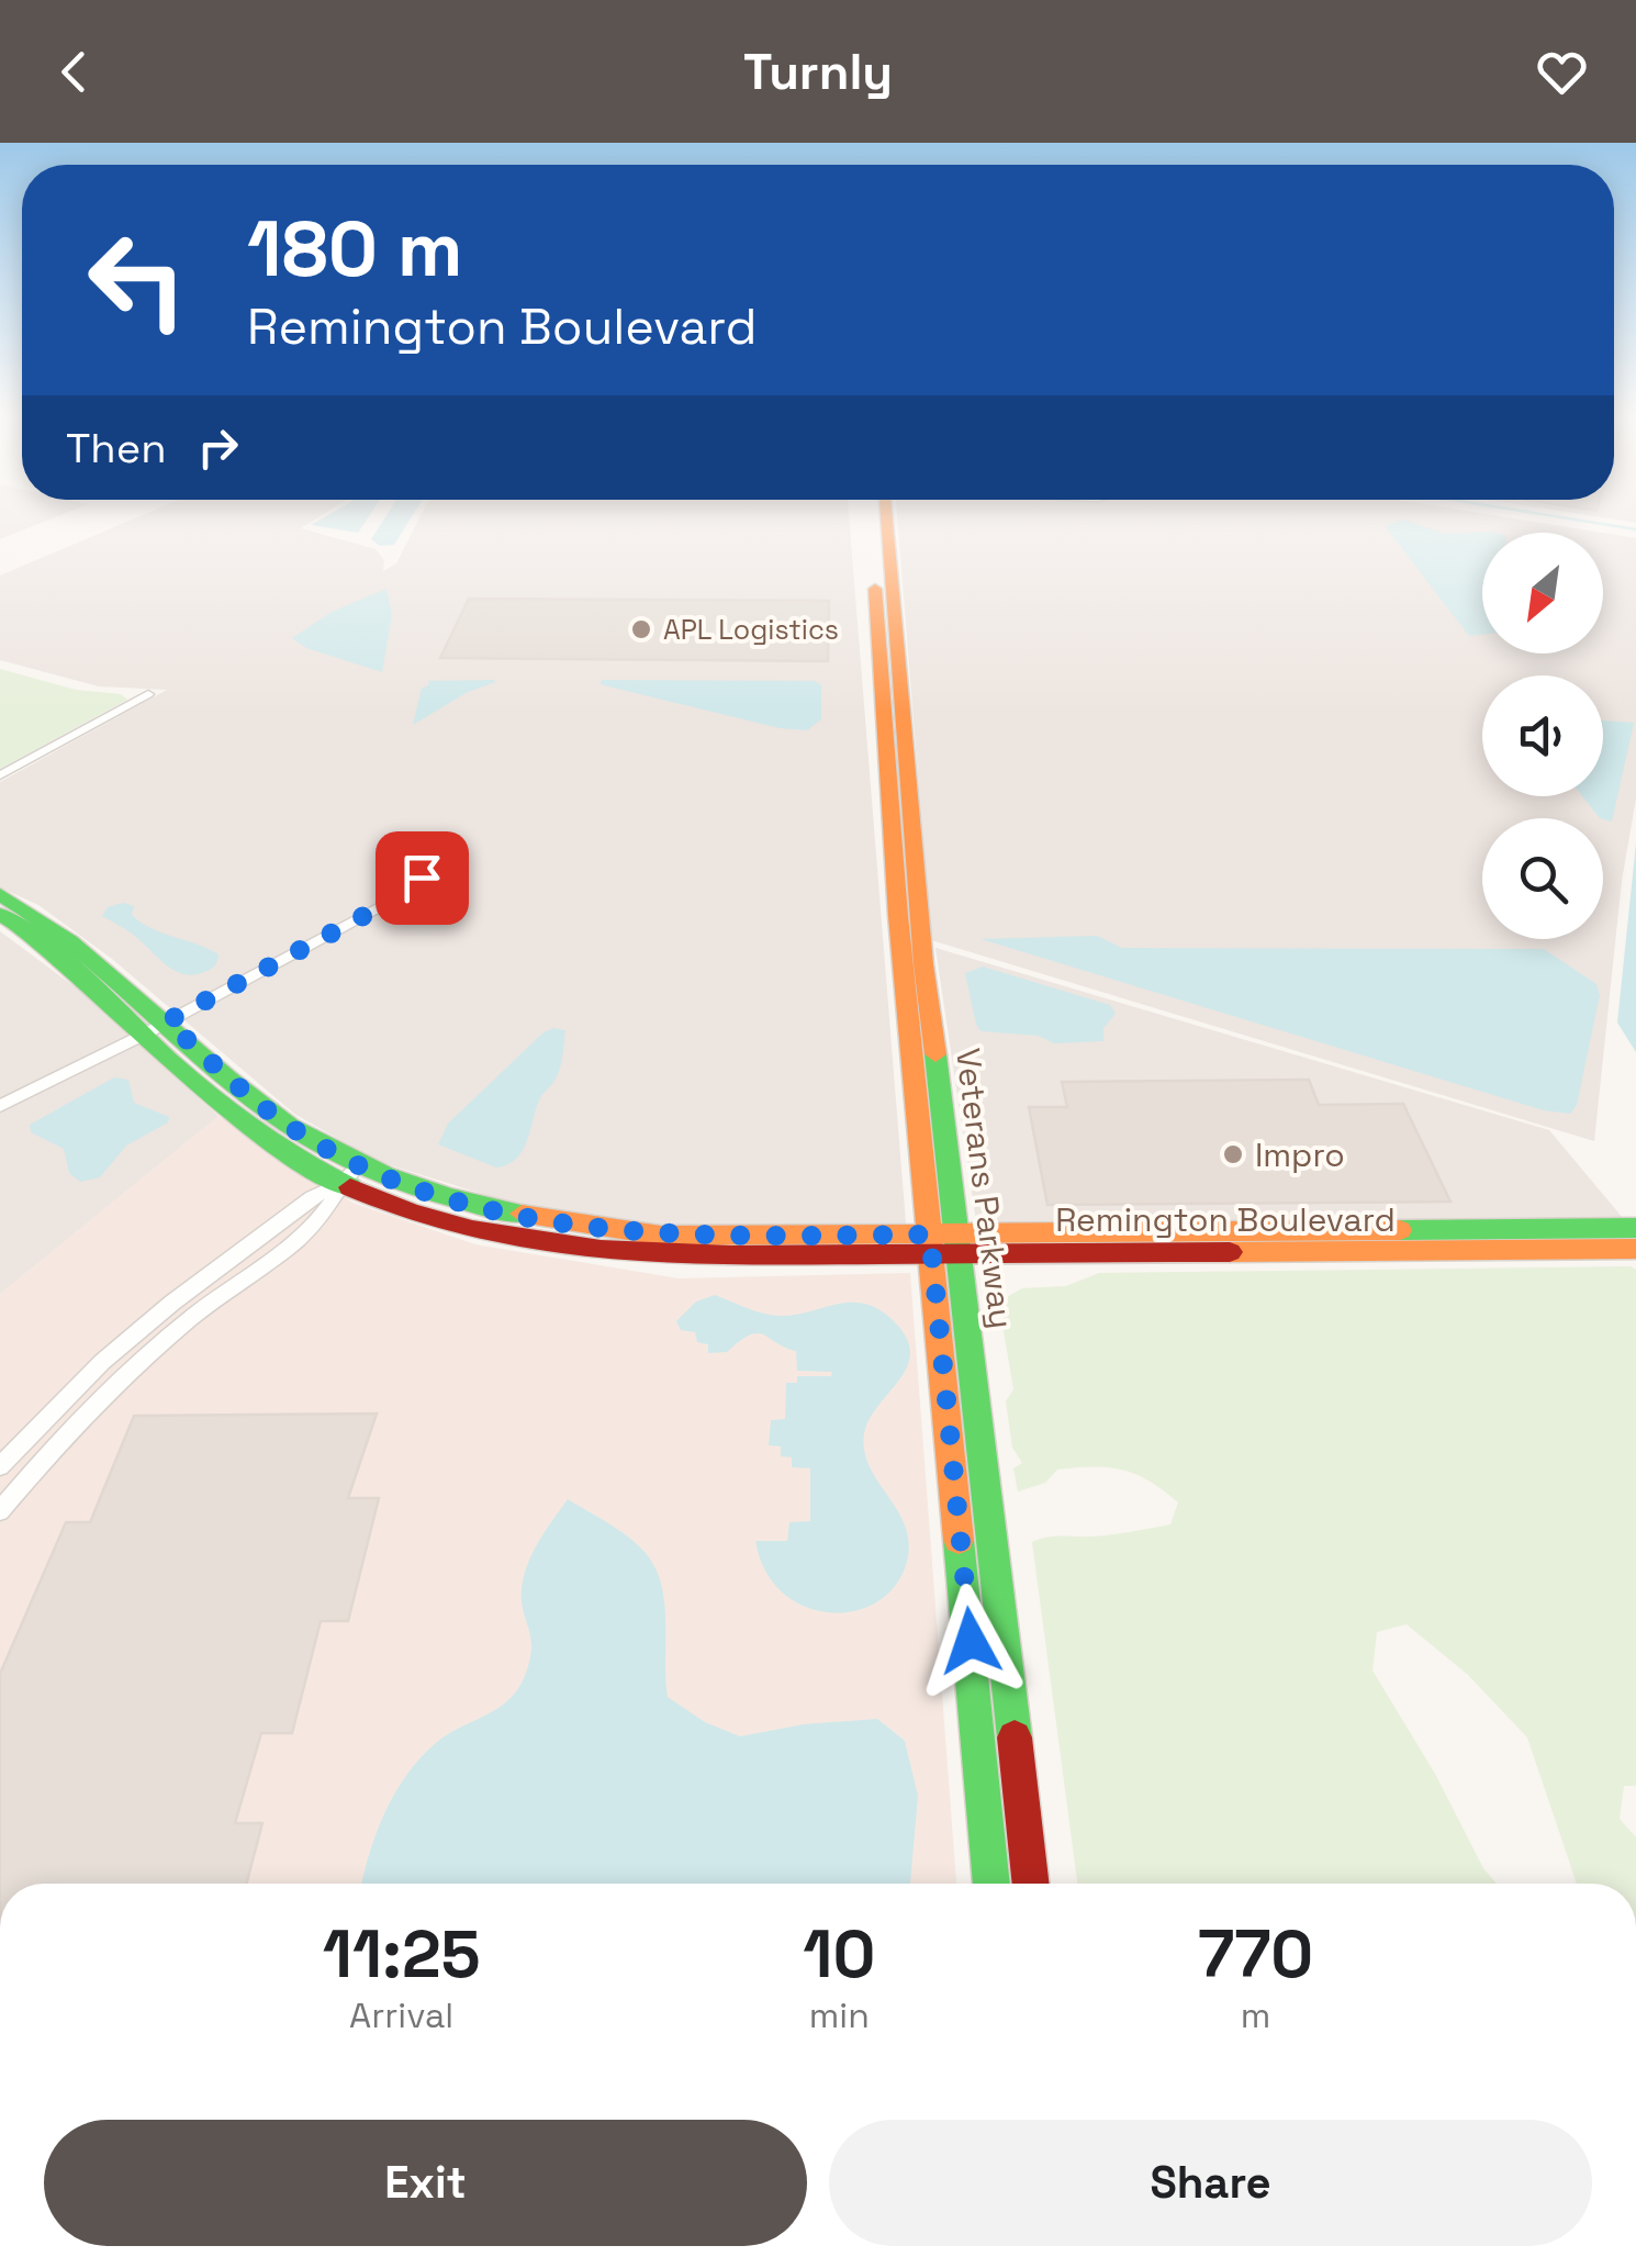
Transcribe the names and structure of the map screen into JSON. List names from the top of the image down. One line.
{"streets":{"main road":["Veterans Parkway","Remington Boulevard"]},"crossings":[["Veterans Parkway","Remington Boulevard"]],"places":["APL Logistics","Impro"],"north":"bottom left","page":{"header":"Turnly","turn":["180 m","Remington Boulevard"],"then":"Then","eta":["11:25","Arrival","10","min","770","m"],"buttons":["Exit","Share"]}}
